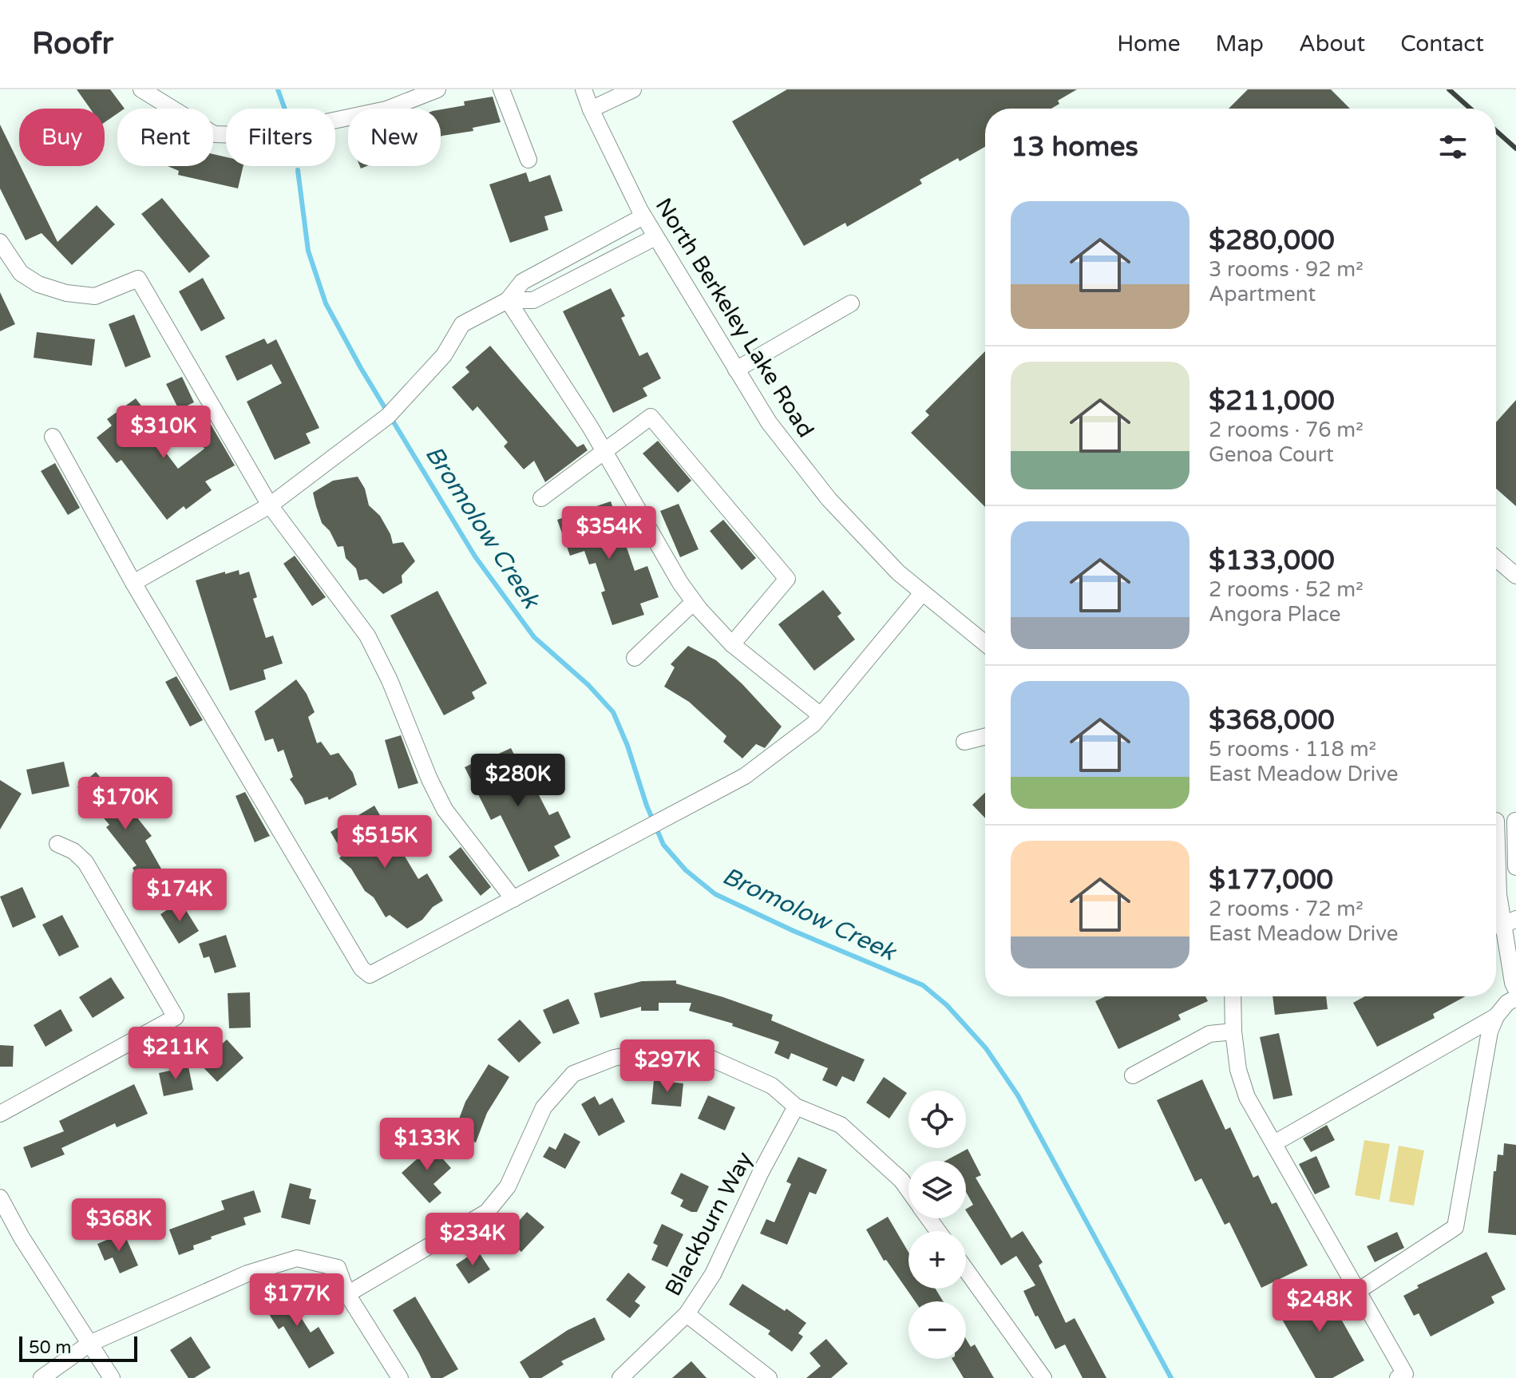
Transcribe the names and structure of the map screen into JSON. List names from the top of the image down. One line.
{"streets":{"street":["North Berkeley Lake Road","Blackburn Way"]},"water":["Bromolow Creek"],"scale_bar":"50 m","page":{"header":"Roofr","nav":["Home","Map","About","Contact"],"chip":["Buy","Rent","Filters","New"],"heading":"13 homes","list":[{"name":"$280,000","note":"3 rooms · 92 m² · Apartment"},{"name":"$211,000","note":"2 rooms · 76 m² · Genoa Court"},{"name":"$133,000","note":"2 rooms · 52 m² · Angora Place"},{"name":"$368,000","note":"5 rooms · 118 m² · East Meadow Drive"},{"name":"$177,000","note":"2 rooms · 72 m² · East Meadow Drive"}],"price":["$310K","$354K","$280K","$170K","$515K","$174K","$211K","$297K","$133K","$368K","$234K","$177K","$248K"],"map_buttons":["+","−"],"scale":"50 m"}}
